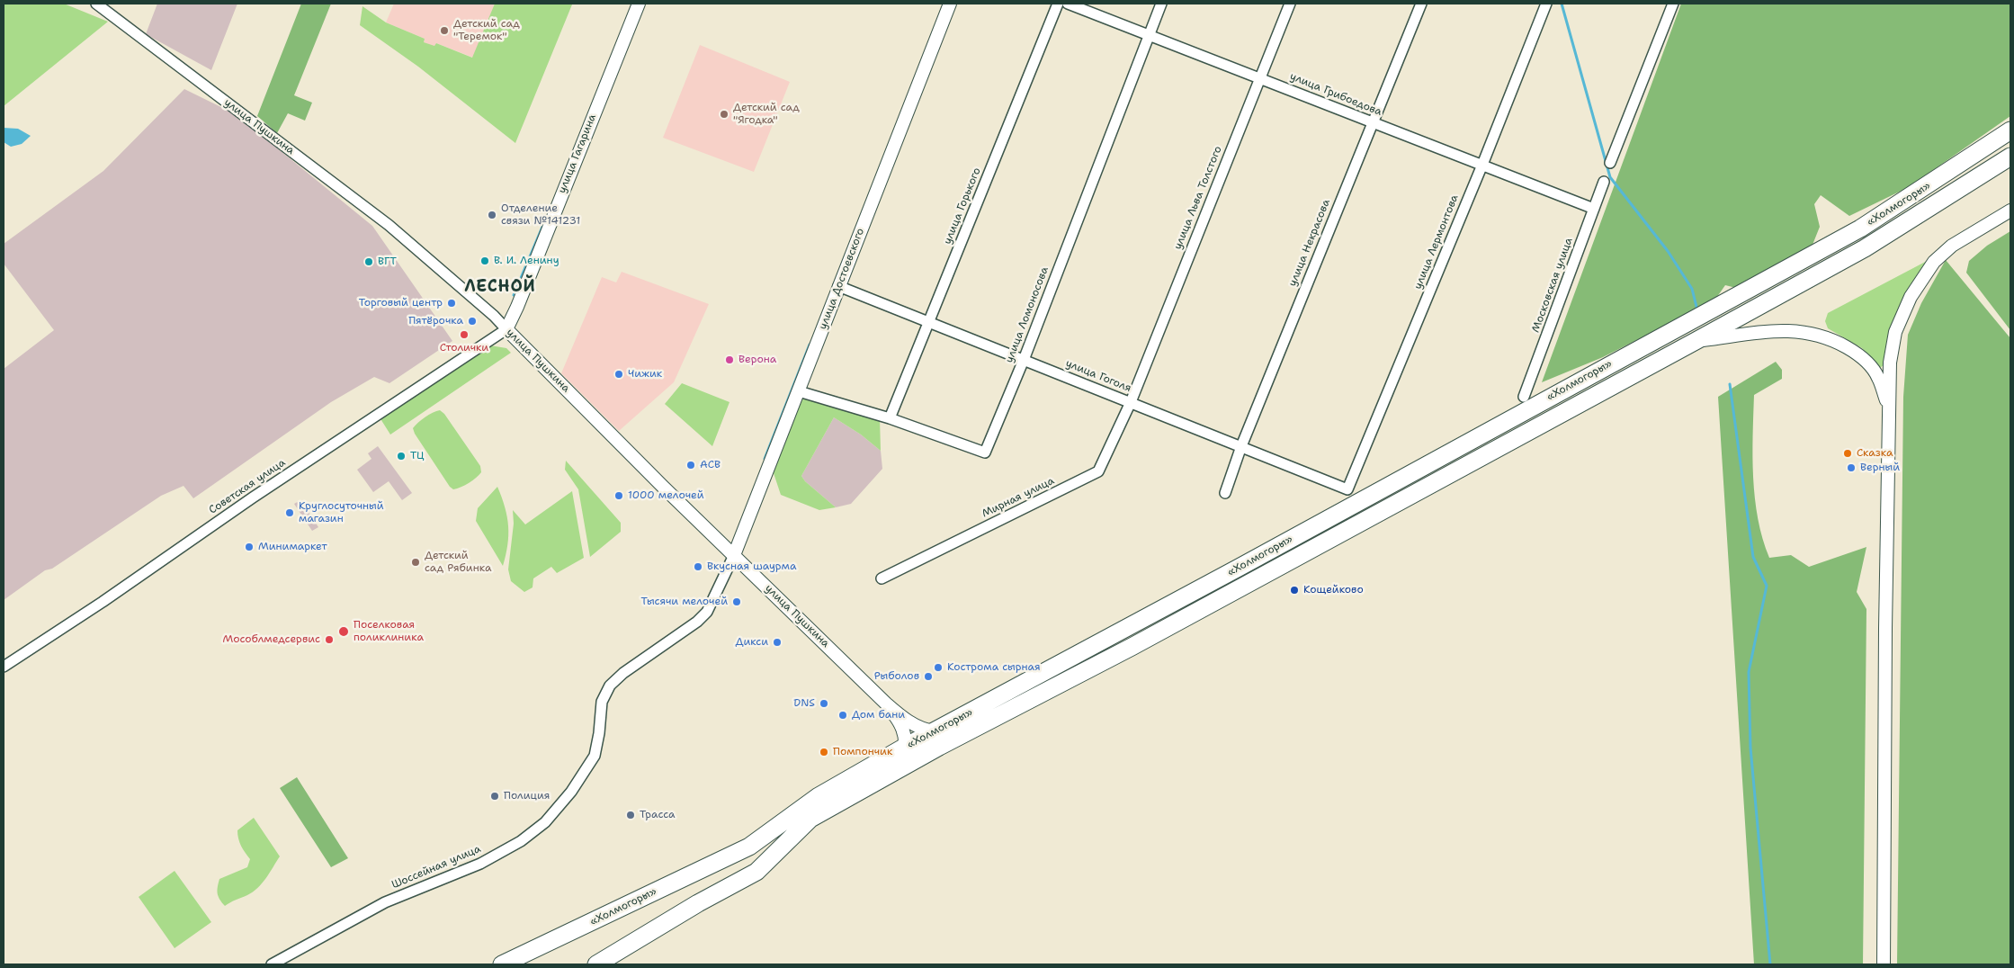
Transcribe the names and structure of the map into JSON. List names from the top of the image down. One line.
{"streets":{"highway":["«Холмогоры»"],"street":["улица Грибоедова","улица Пушкина","улица Гагарина","улица Льва Толстого","улица Горького","улица Лермонтова","улица Некрасова","улица Достоевского","Московская улица","улица Ломоносова","улица Гоголя","Советская улица","Мирная улица","Шоссейная улица"]},"crossings":[["улица Грибоедова","улица Льва Толстого"],["улица Грибоедова","улица Лермонтова"],["улица Грибоедова","улица Некрасова"],["улица Грибоедова","Московская улица"],["улица Грибоедова","улица Ломоносова"],["улица Пушкина","улица Гагарина"],["улица Пушкина","улица Достоевского"],["улица Пушкина","Советская улица"],["улица Пушкина","Шоссейная улица"],["улица Гагарина","Советская улица"],["улица Льва Толстого","улица Гоголя"],["улица Льва Толстого","Мирная улица"],["улица Горького","улица Ломоносова"],["улица Горького","улица Гоголя"],["улица Лермонтова","улица Гоголя"],["улица Некрасова","улица Гоголя"],["улица Достоевского","улица Ломоносова"],["улица Достоевского","улица Гоголя"],["улица Достоевского","Шоссейная улица"],["улица Ломоносова","улица Гоголя"],["улица Гоголя","Мирная улица"]],"districts":["ЛЕСНОЙ"],"places":["Детский сад \"Теремок\"","Детский сад \"Ягодка\"","Отделение связи №141231","В. И. Ленину","ВГТ","Торговый центр","Пятёрочка","Столички","Верона","Чижик","Сказка","ТЦ","АСВ","Верный","1000 мелочей","Круглосуточный магазин","Минимаркет","Детский сад Рябинка","Вкусная шаурма","Кощейково","Тысячи мелочей","Поселковая поликлиника","Мособлмедсервис","Дикси","Кострома сырная","Рыболов","DNS","Дом бани","Помпончик","Полиция","Трасса"]}
